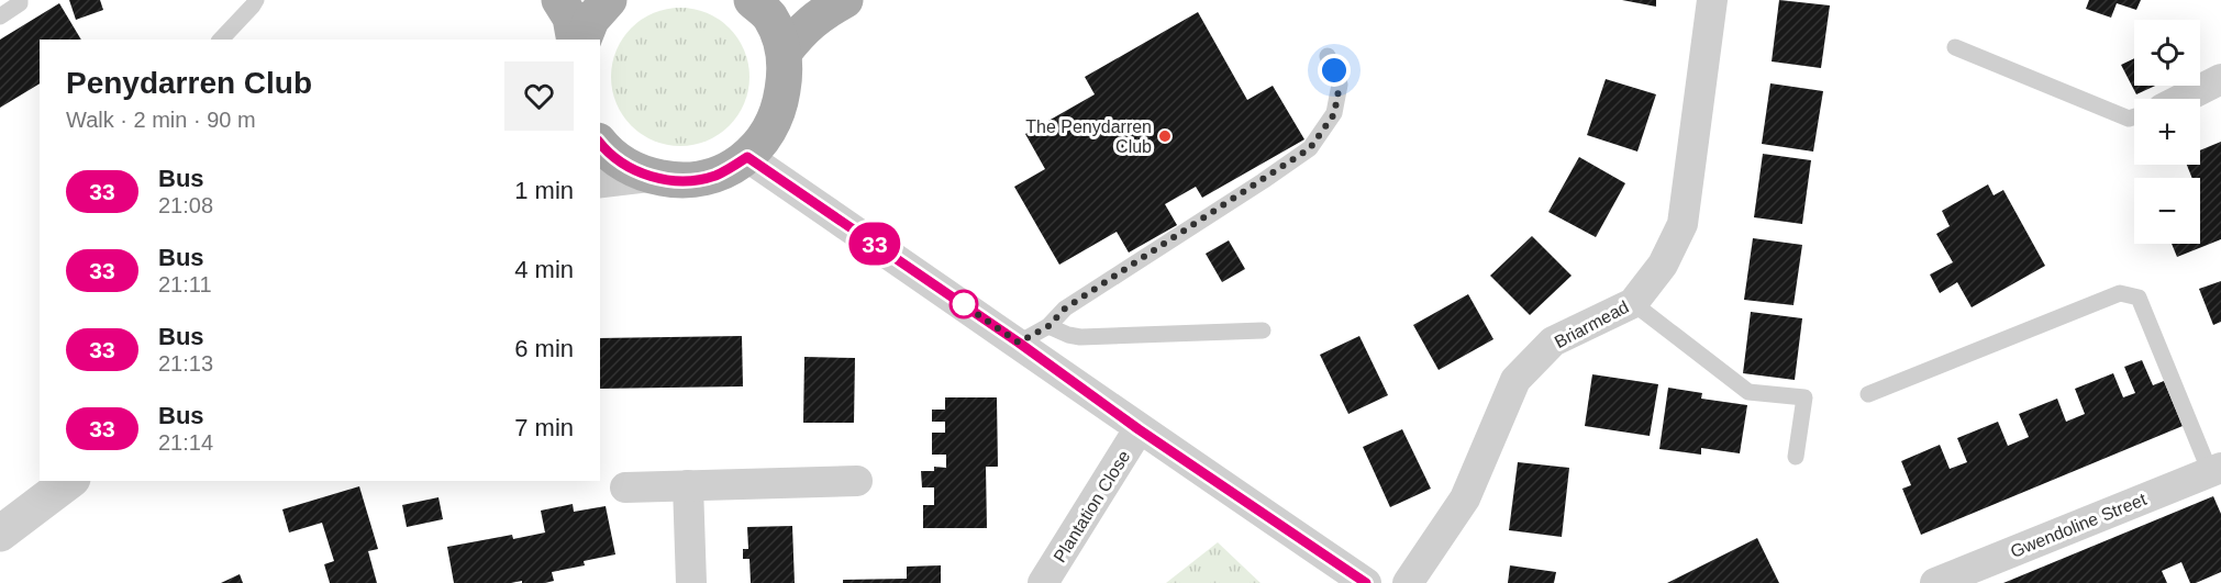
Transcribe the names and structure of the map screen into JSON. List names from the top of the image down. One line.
{"streets":{"street":["Briarmead","Plantation Close","Gwendoline Street"]},"places":["The Penydarren Club"],"lines":["bus line 33"],"page":{"on_map":"33","map_buttons":["+","−"],"heading":["Penydarren Club","Walk · 2 min · 90 m"],"list":[{"mark":"33","name":"Bus","note":"21:08","value":"1 min"},{"mark":"33","name":"Bus","note":"21:11","value":"4 min"},{"mark":"33","name":"Bus","note":"21:13","value":"6 min"},{"mark":"33","name":"Bus","note":"21:14","value":"7 min"}]}}
